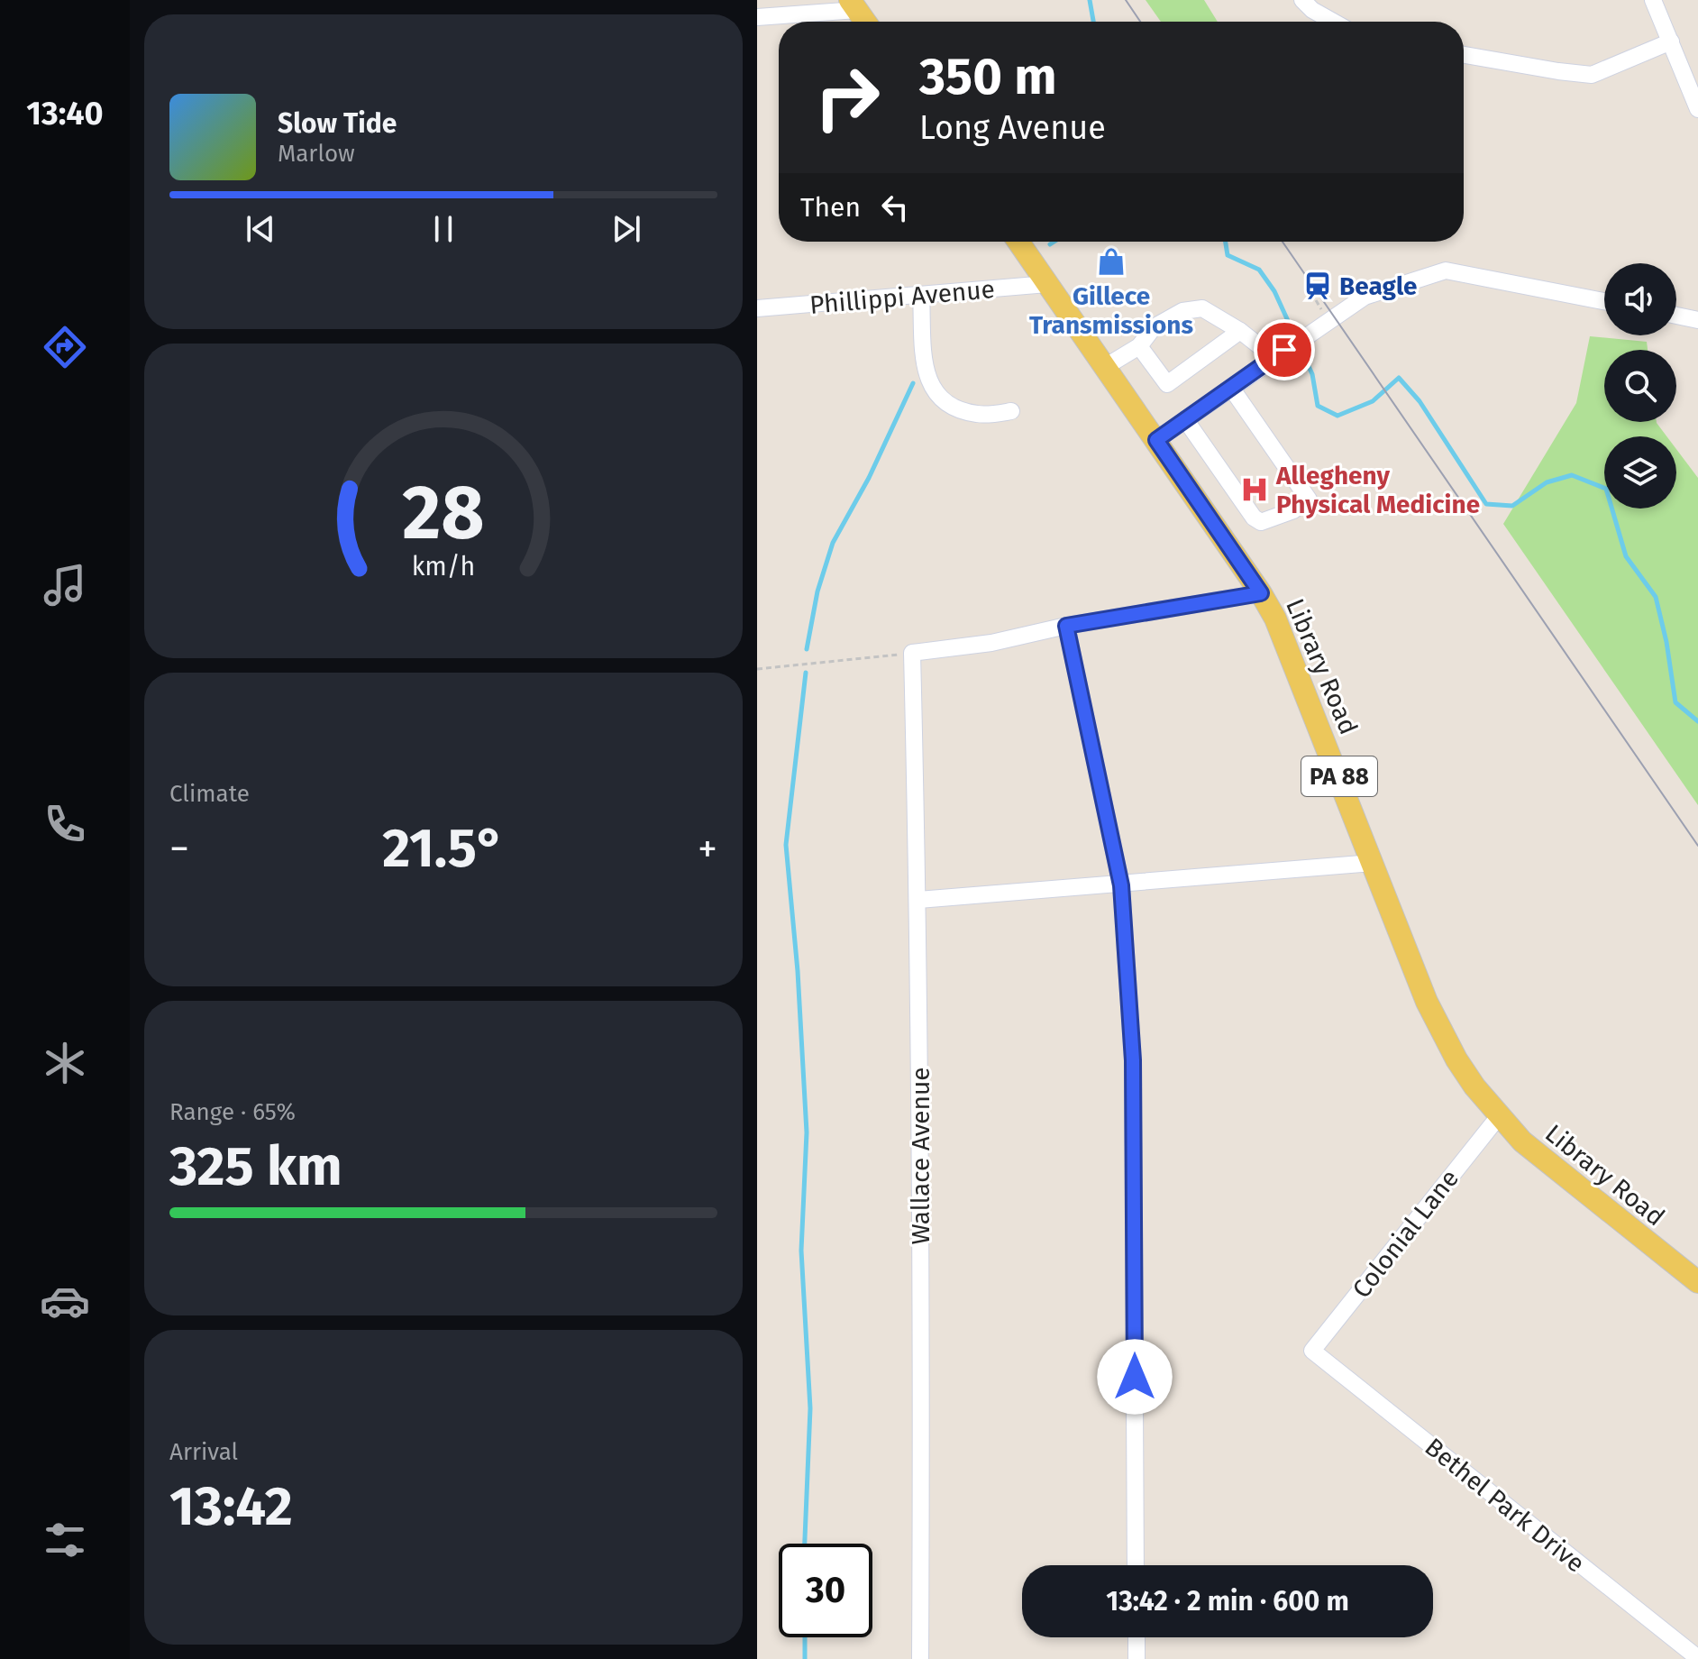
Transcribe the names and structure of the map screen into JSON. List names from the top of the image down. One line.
{"streets":{"main road":["Library Road","PA 88"],"street":["Phillippi Avenue","Wallace Avenue","Colonial Lane","Bethel Park Drive"]},"crossings":[["Phillippi Avenue","Library Road"],["Library Road","Colonial Lane"],["Colonial Lane","Bethel Park Drive"]],"places":{"shop":["Gillece Transmissions"],"station":["Beagle"],"hospital":["Allegheny Physical Medicine"]},"page":{"tabs":"13:40","turn":["350 m","Long Avenue"],"song":["Slow Tide","Marlow"],"then":"Then","tile":["Climate",["Range · 65%","325 km"],["Arrival","13:42"]],"heat":["−","21.5°","+"],"limit":"30","trip":"13:42 · 2 min · 600 m","gauge":["28","km/h"]}}
